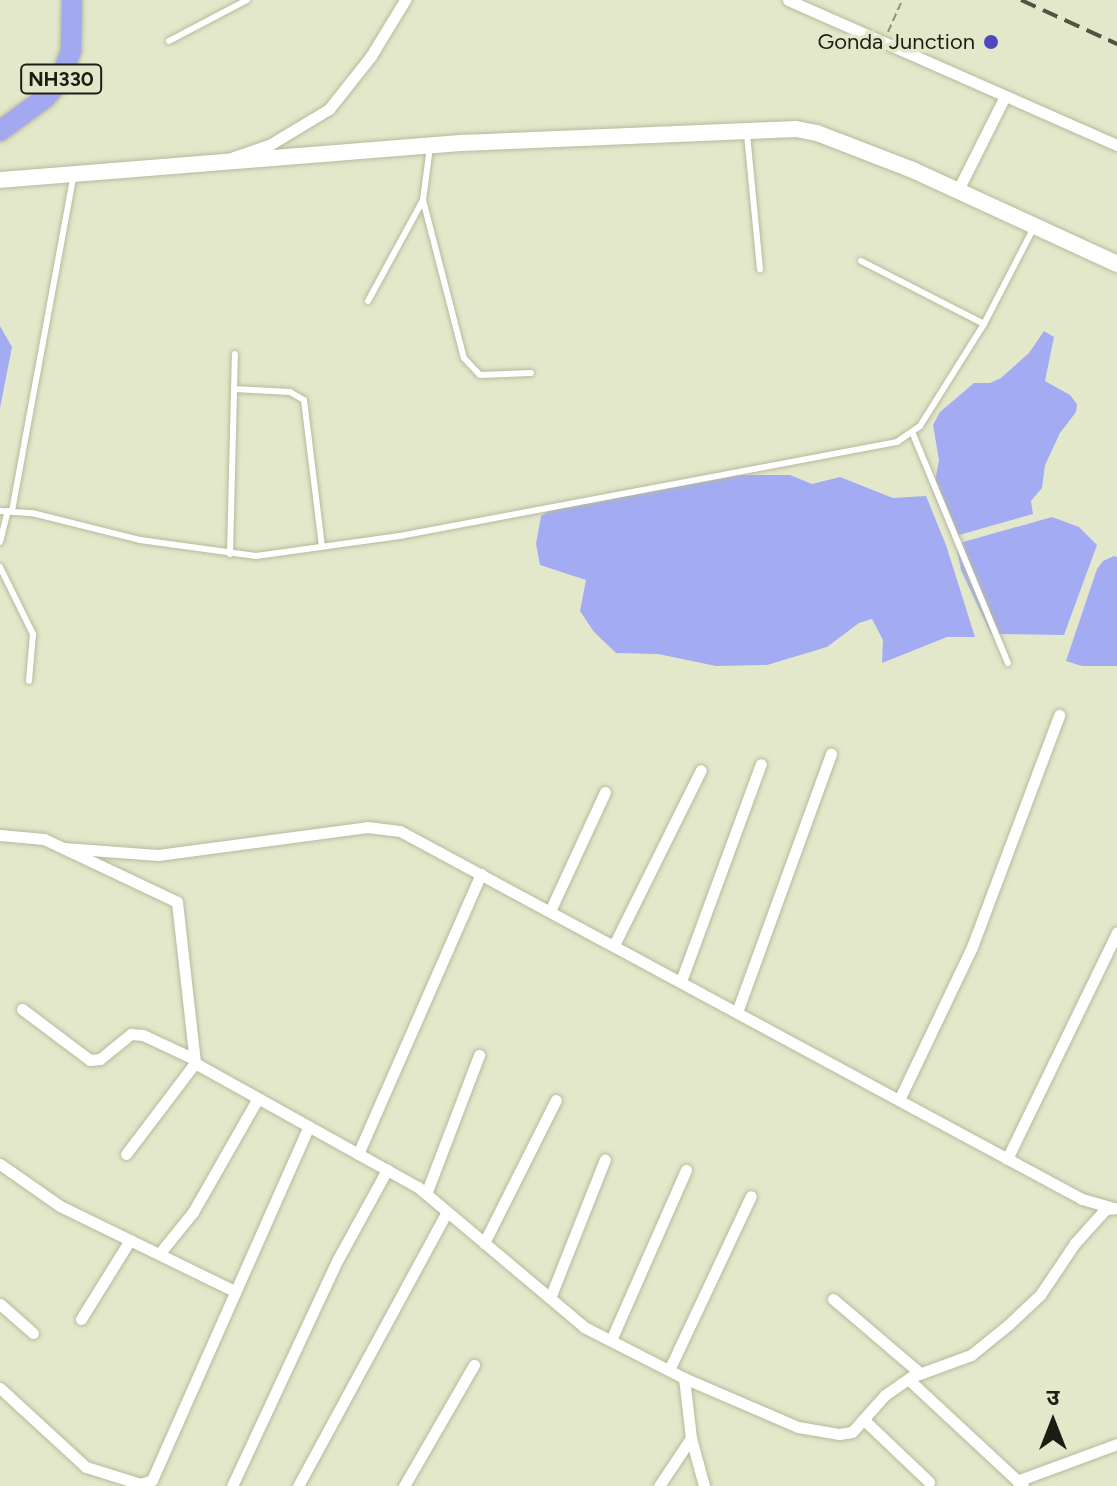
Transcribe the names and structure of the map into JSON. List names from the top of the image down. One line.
{"streets":{"highway":["NH330"]},"places":["Gonda Junction"],"north":"top"}
